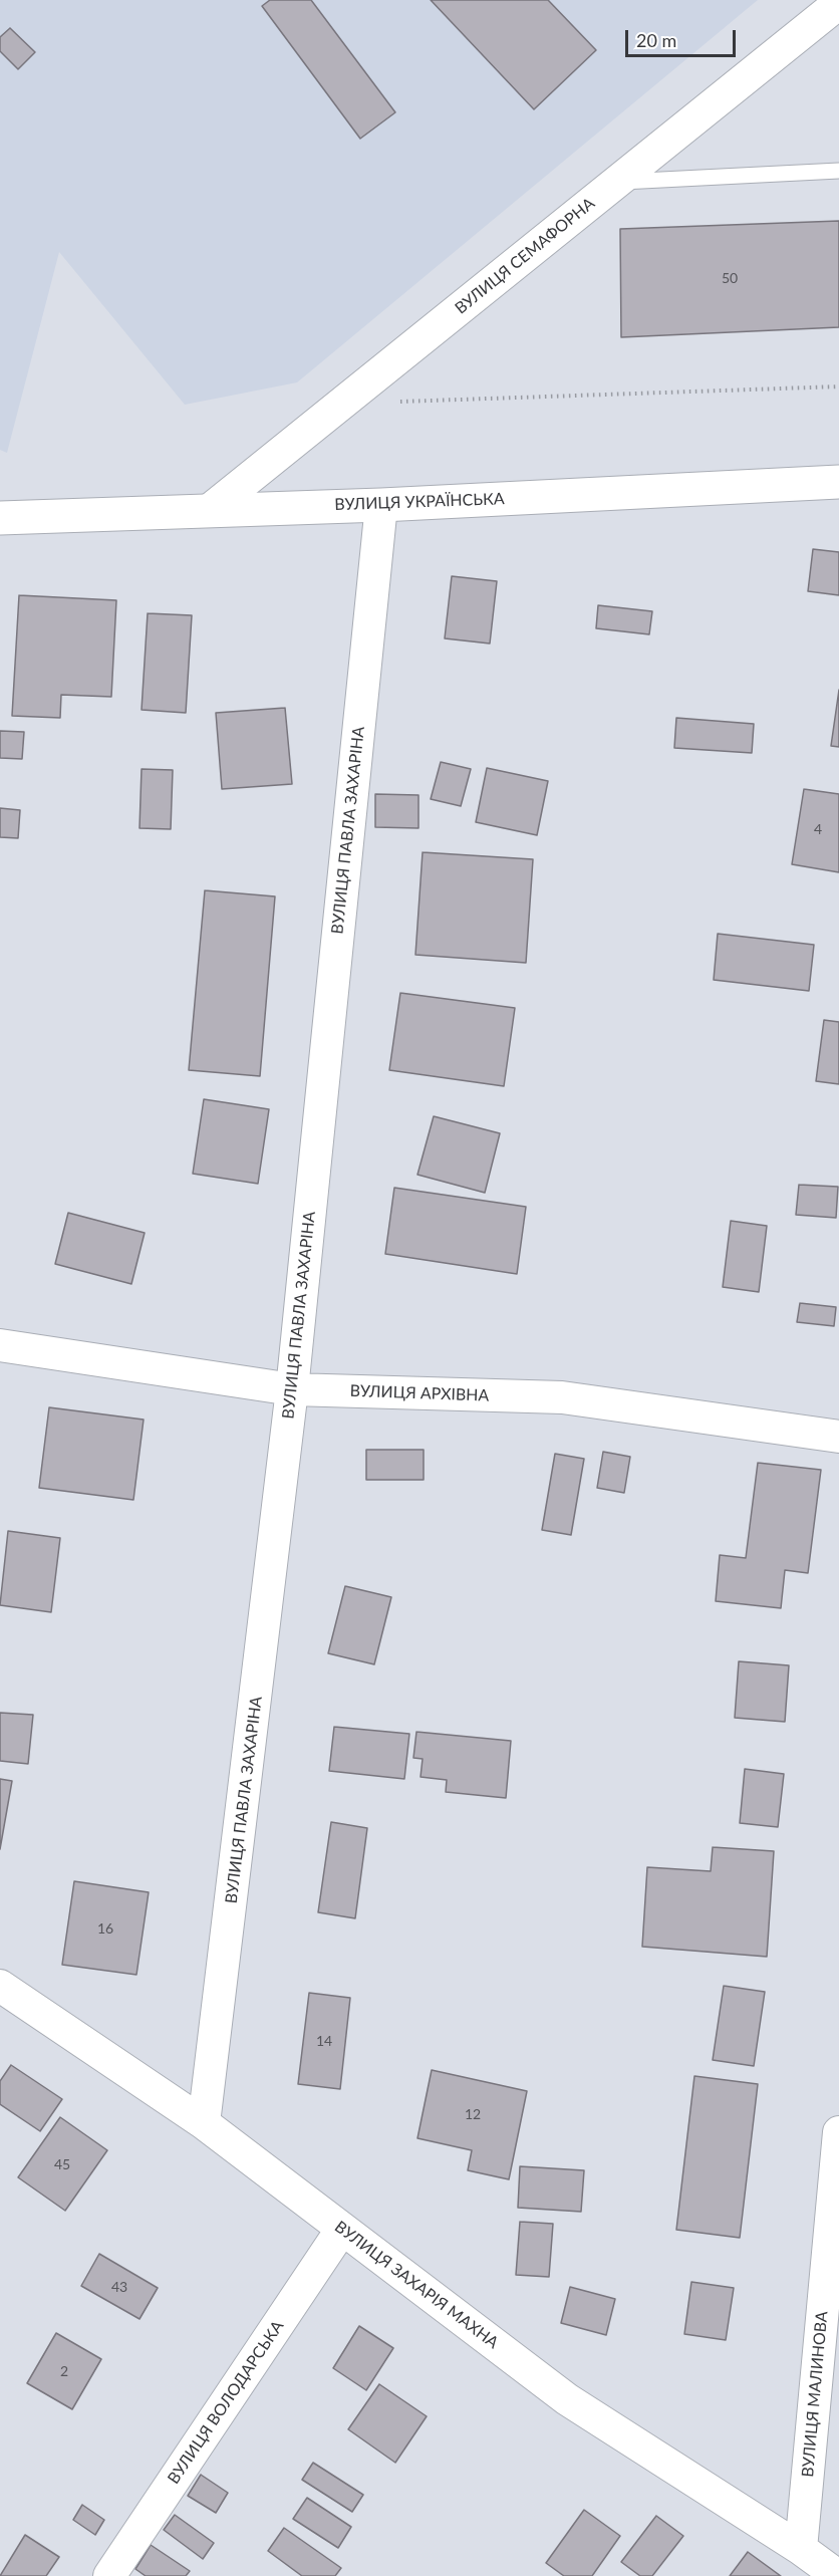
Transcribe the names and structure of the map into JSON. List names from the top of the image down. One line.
{"streets":{"main road":["ВУЛИЦЯ УКРАЇНСЬКА"],"street":["ВУЛИЦЯ СЕМАФОРНА","ВУЛИЦЯ ПАВЛА ЗАХАРІНА","ВУЛИЦЯ АРХІВНА","ВУЛИЦЯ ЗАХАРІЯ МАХНА","ВУЛИЦЯ МАЛИНОВА","ВУЛИЦЯ ВОЛОДАРСЬКА"]},"crossings":[["ВУЛИЦЯ СЕМАФОРНА","ВУЛИЦЯ УКРАЇНСЬКА"],["ВУЛИЦЯ УКРАЇНСЬКА","ВУЛИЦЯ ПАВЛА ЗАХАРІНА"],["ВУЛИЦЯ ПАВЛА ЗАХАРІНА","ВУЛИЦЯ АРХІВНА"],["ВУЛИЦЯ ПАВЛА ЗАХАРІНА","ВУЛИЦЯ ЗАХАРІЯ МАХНА"],["ВУЛИЦЯ ЗАХАРІЯ МАХНА","ВУЛИЦЯ МАЛИНОВА"],["ВУЛИЦЯ ЗАХАРІЯ МАХНА","ВУЛИЦЯ ВОЛОДАРСЬКА"]],"house_numbers":["50","4","16","14","12","45","43","2"],"scale_bar":"20 m"}
